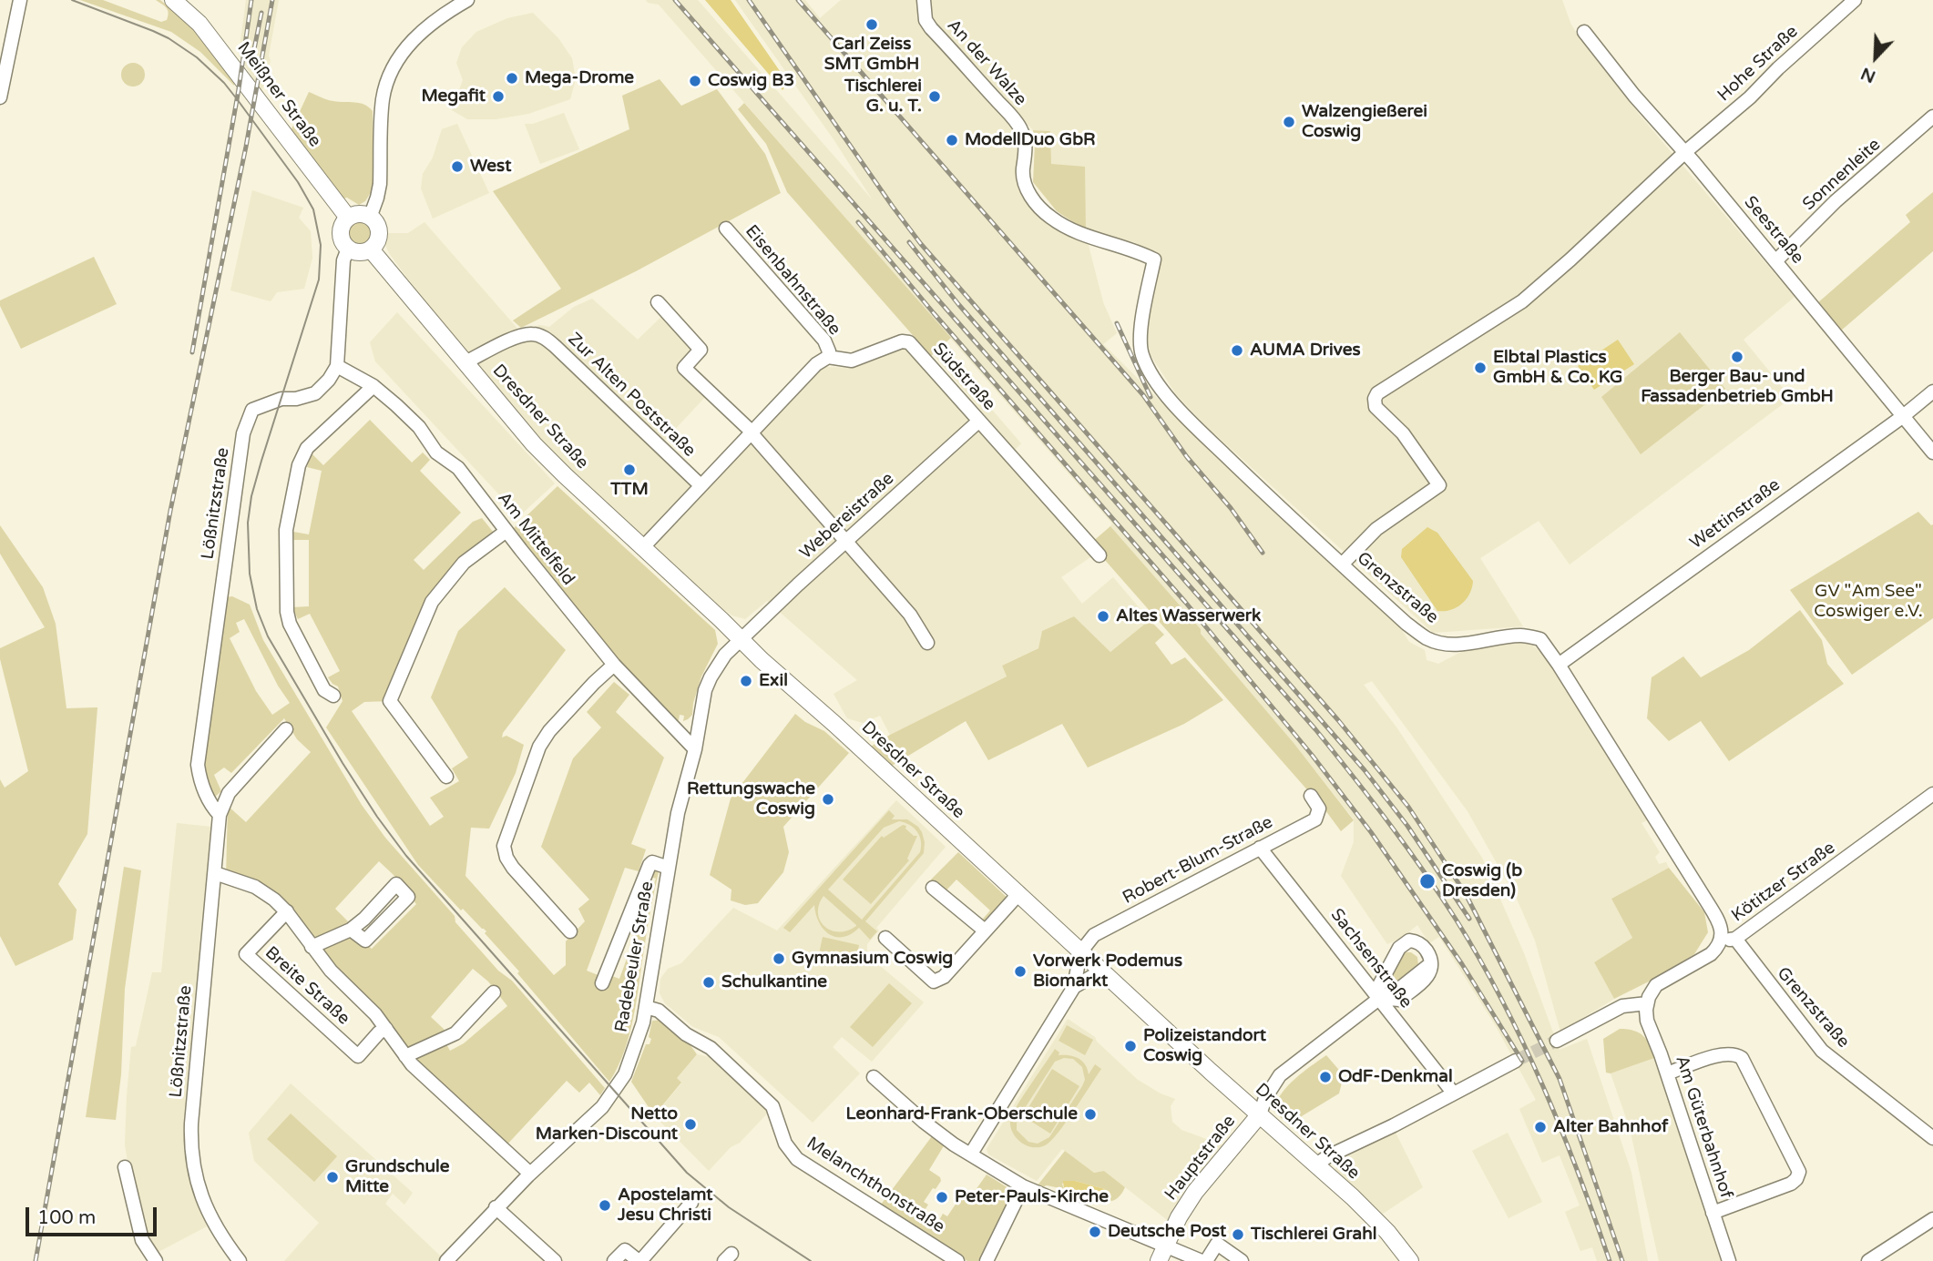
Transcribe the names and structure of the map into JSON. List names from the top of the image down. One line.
{"streets":{"main road":["Meißner Straße","Dresdner Straße","Hauptstraße"],"street":["An der Walze","Hohe Straße","Sonnenleite","Seestraße","Eisenbahnstraße","Südstraße","Zur Alten Poststraße","Lößnitzstraße","Wettinstraße","Webereistraße","Am Mittelfeld","Grenzstraße","Robert-Blum-Straße","Kötitzer Straße","Radebeuler Straße","Sachsenstraße","Breite Straße","Am Güterbahnhof","Melanchthonstraße"]},"crossings":[["An der Walze","Grenzstraße"],["Hohe Straße","Seestraße"],["Hohe Straße","Grenzstraße"],["Meißner Straße","Dresdner Straße"],["Sonnenleite","Seestraße"],["Seestraße","Wettinstraße"],["Eisenbahnstraße","Südstraße"],["Südstraße","Webereistraße"],["Zur Alten Poststraße","Dresdner Straße"],["Dresdner Straße","Webereistraße"],["Dresdner Straße","Robert-Blum-Straße"],["Dresdner Straße","Radebeuler Straße"],["Dresdner Straße","Hauptstraße"],["Lößnitzstraße","Am Mittelfeld"],["Lößnitzstraße","Breite Straße"],["Wettinstraße","Grenzstraße"],["Webereistraße","Radebeuler Straße"],["Am Mittelfeld","Radebeuler Straße"],["Grenzstraße","Kötitzer Straße"],["Robert-Blum-Straße","Sachsenstraße"],["Kötitzer Straße","Am Güterbahnhof"],["Radebeuler Straße","Breite Straße"],["Radebeuler Straße","Melanchthonstraße"]],"parks":["GV \"Am See\" Coswiger e.V."],"places":["Carl Zeiss SMT GmbH","Mega-Drome","Coswig B3","Megafit","Tischlerei G. u. T.","Walzengießerei Coswig","ModellDuo GbR","West","AUMA Drives","Berger Bau- und Fassadenbetrieb GmbH","Elbtal Plastics GmbH & Co. KG","TTM","Altes Wasserwerk","Exil","Rettungswache Coswig","Coswig (b Dresden)","Gymnasium Coswig","Vorwerk Podemus Biomarkt","Schulkantine","Polizeistandort Coswig","OdF-Denkmal","Leonhard-Frank-Oberschule","Netto Marken-Discount","Alter Bahnhof","Grundschule Mitte","Peter-Pauls-Kirche","Apostelamt Jesu Christi","Deutsche Post","Tischlerei Grahl"],"scale_bar":"100 m","north":"bottom left"}
